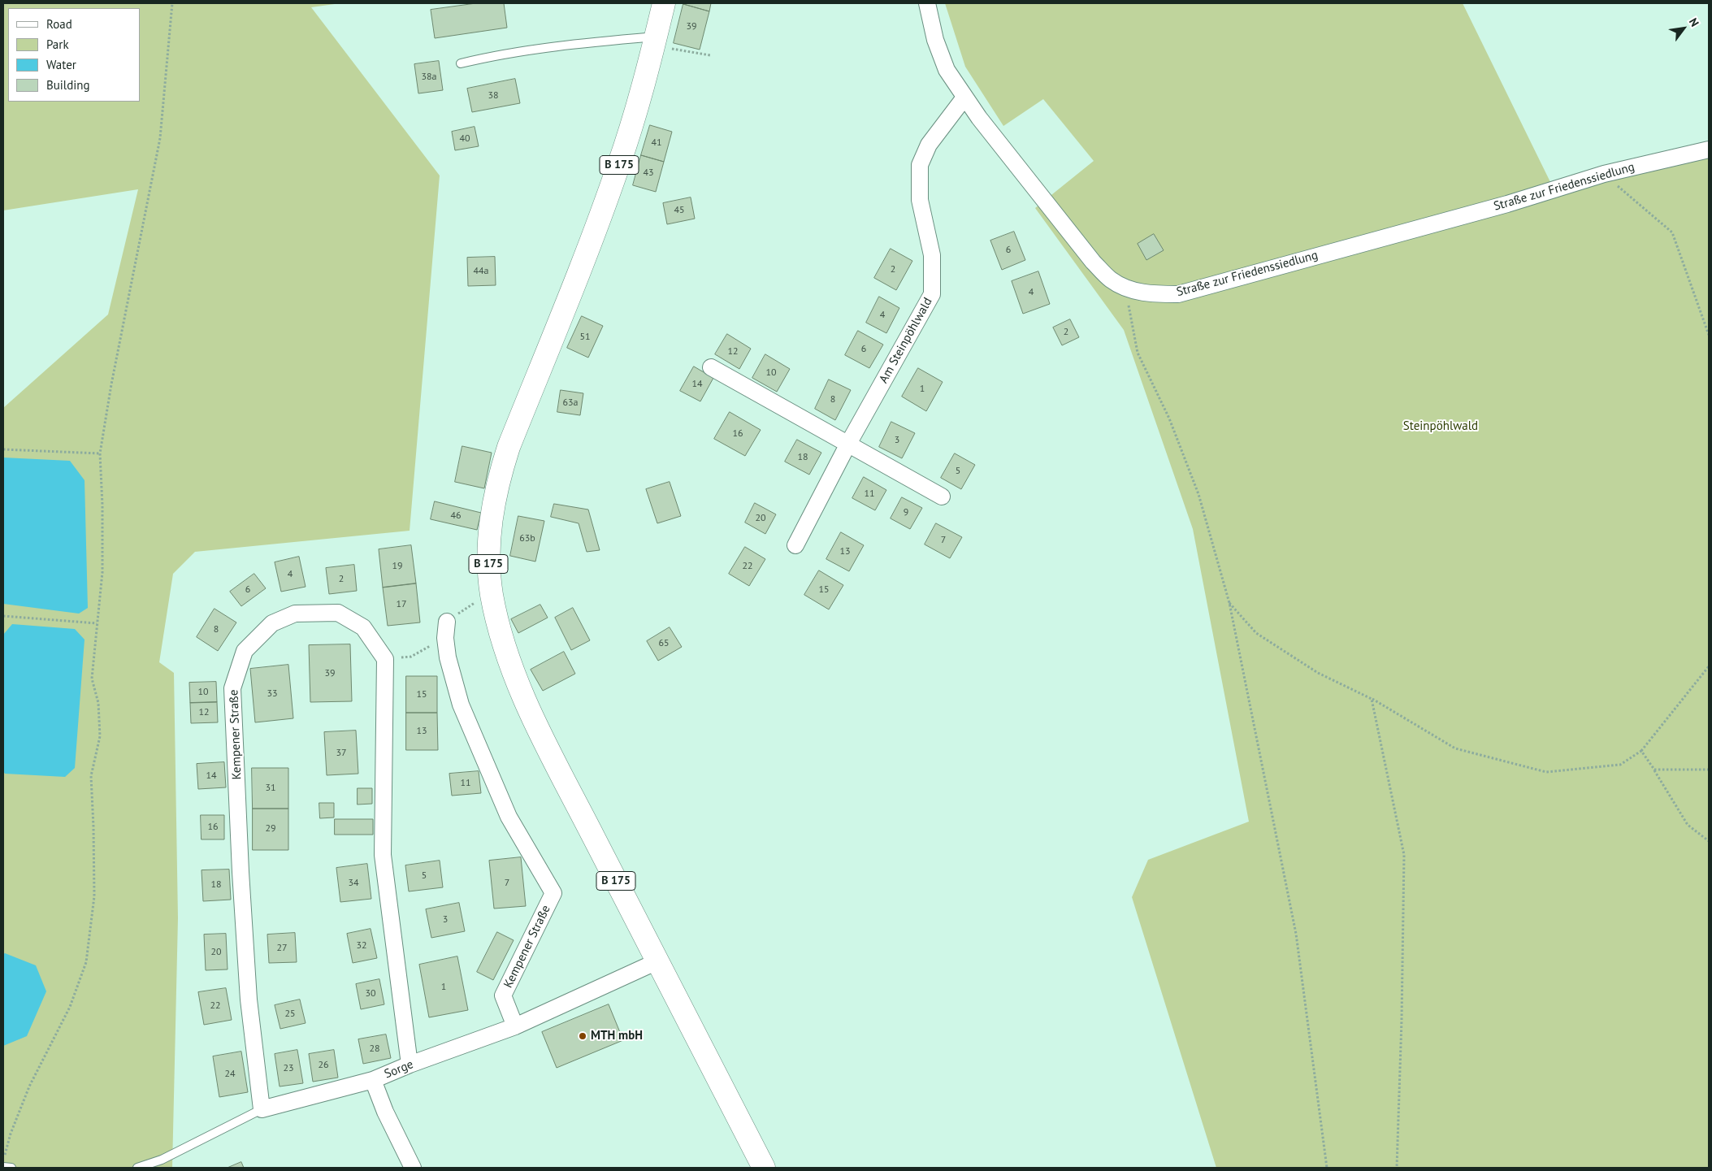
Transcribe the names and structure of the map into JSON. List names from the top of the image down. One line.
{"streets":{"main road":["B 175"],"street":["Straße zur Friedenssiedlung","Am Steinpöhlwald","Kempener Straße","Sorge"]},"crossings":[["B 175","Sorge"],["Straße zur Friedenssiedlung","Am Steinpöhlwald"],["Kempener Straße","Sorge"]],"parks":["Steinpöhlwald"],"places":["MTH mbH"],"house_numbers":["39","38a","38","40","41","43","45","6","2","44a","4","4","2","51","6","12","10","14","1","8","63a","16","3","18","5","11","9","46","20","63b","7","13","19","22","4","2","6","15","17","8","65","39","10","33","15","12","13","37","14","11","31","16","29","5","34","7","18","3","32","27","20","1","30","22","25","28","26","23","24"],"legend":["Road","Park","Water","Building"],"north":"top right"}
